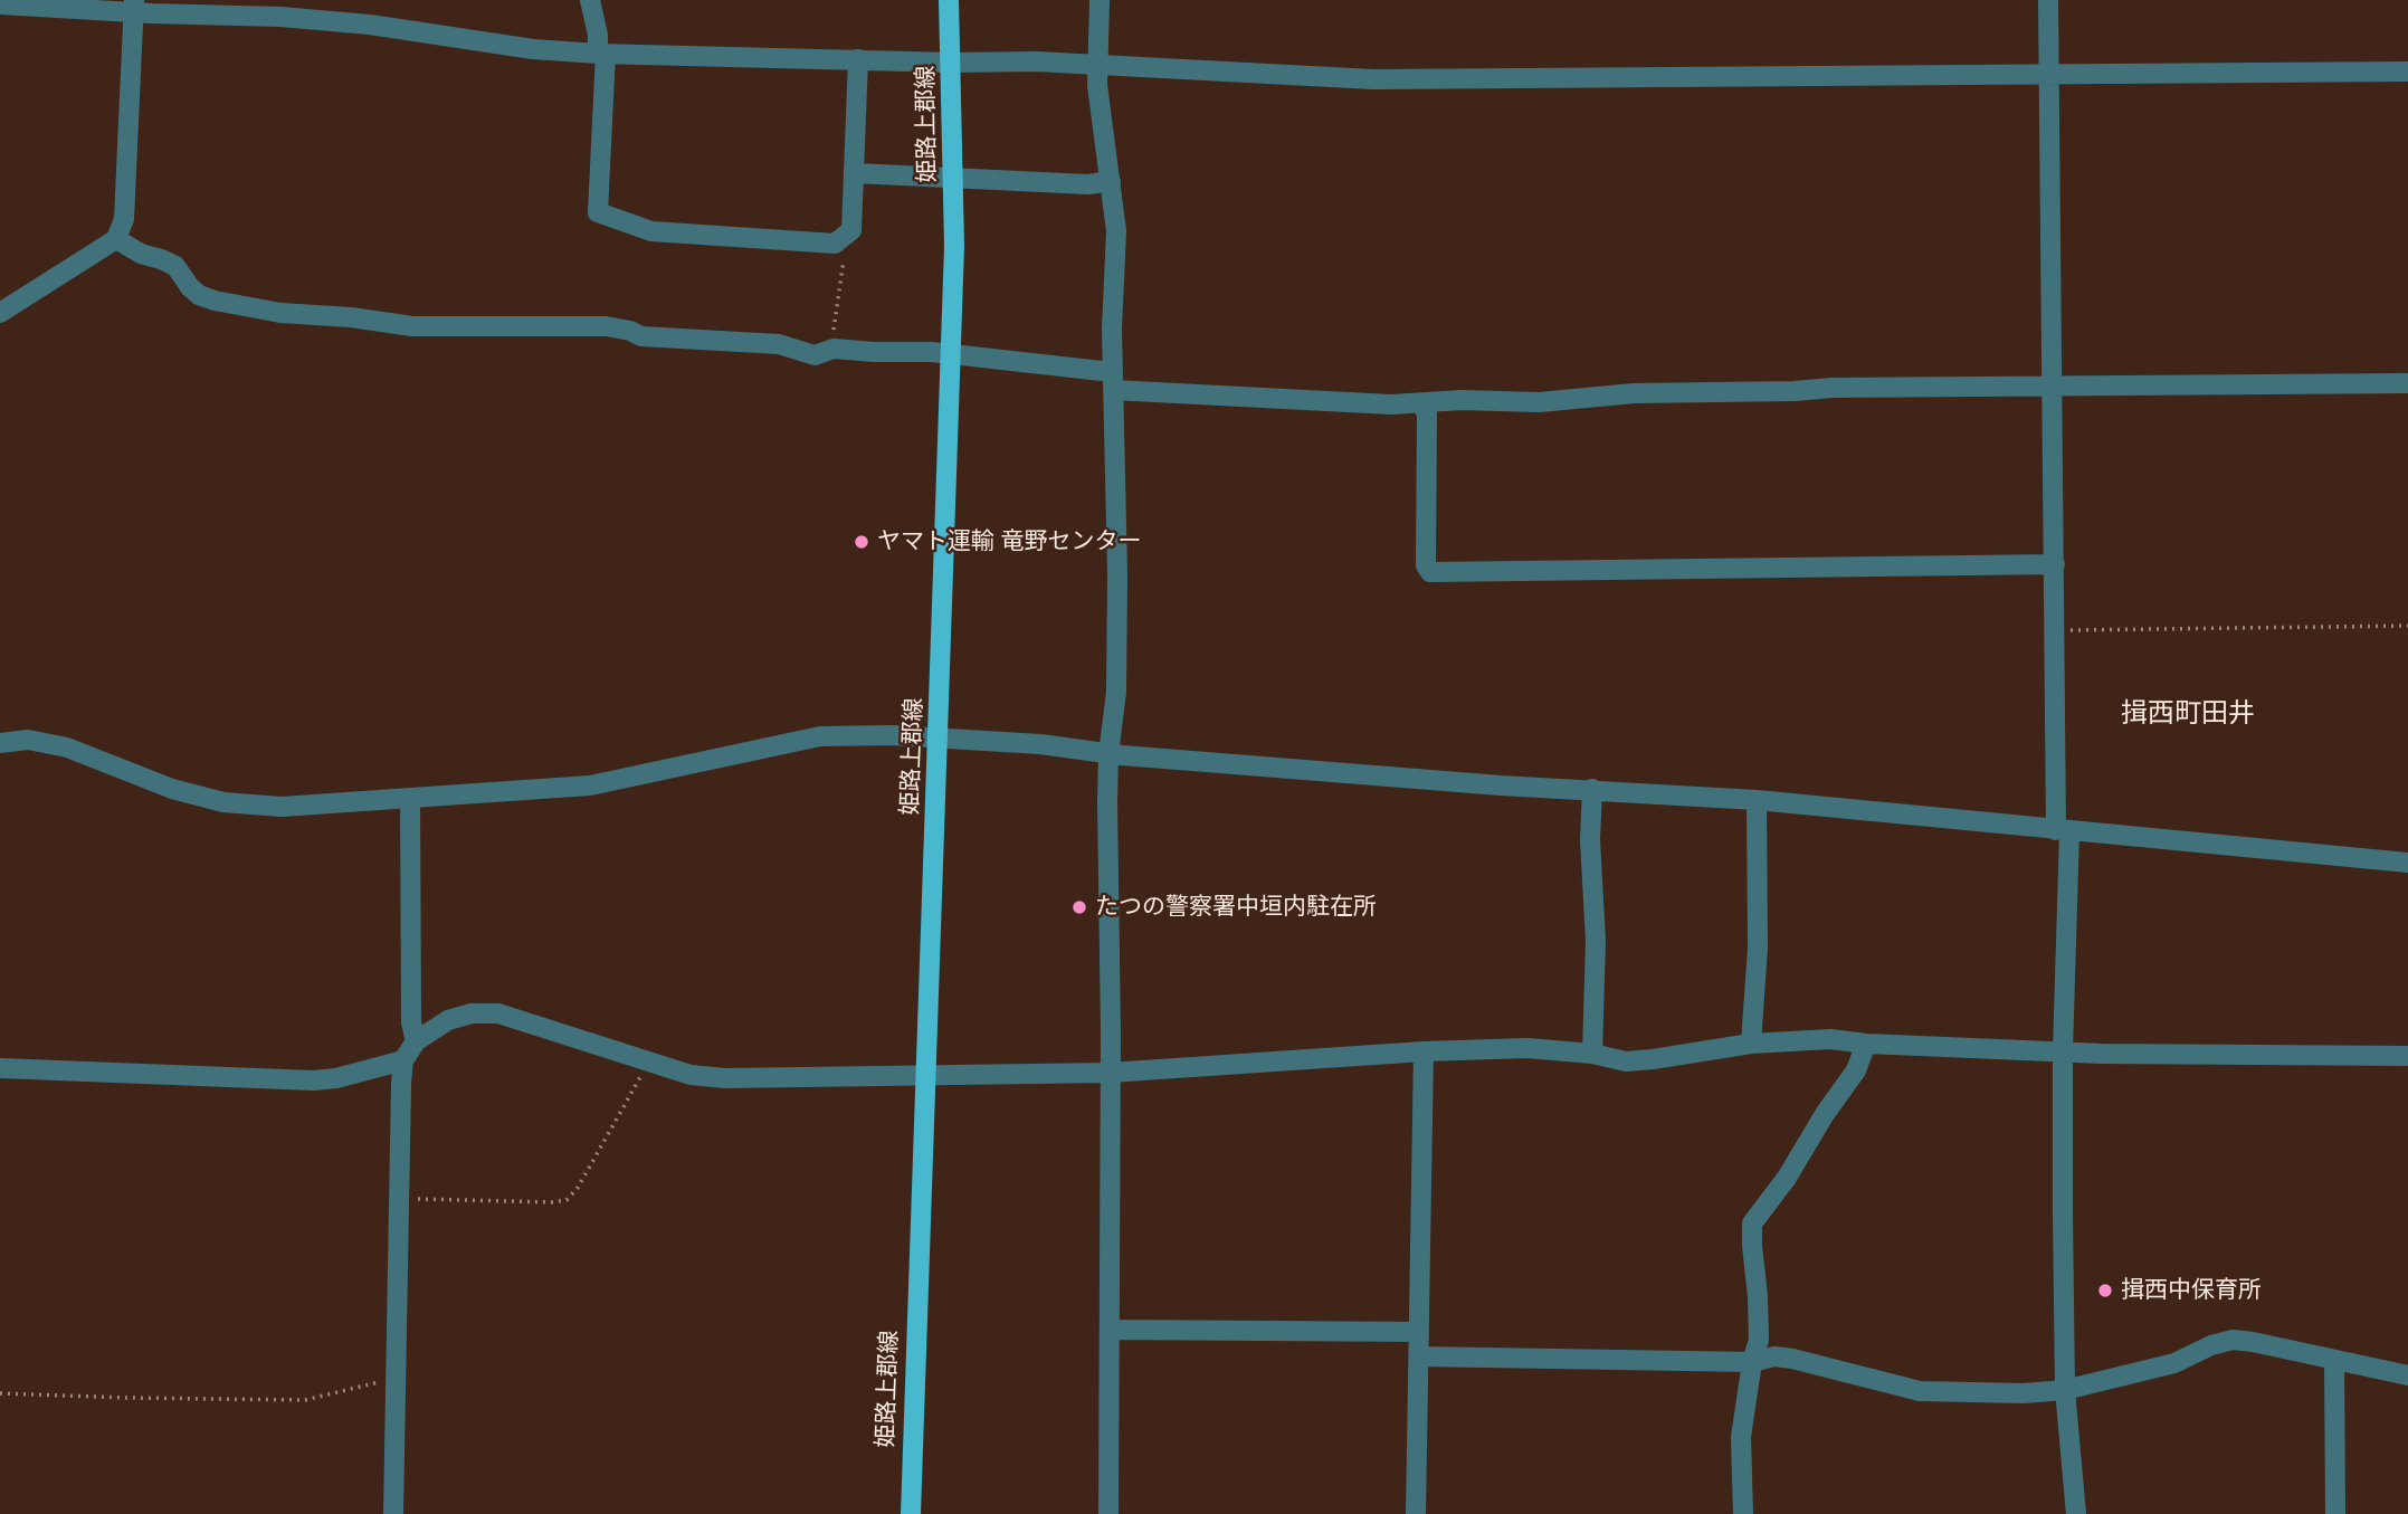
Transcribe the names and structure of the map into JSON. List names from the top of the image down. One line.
{"streets":{"main road":["姫路上郡線"]},"districts":["揖西町田井"],"places":["ヤマト運輸 竜野センター","たつの警察署中垣内駐在所","揖西中保育所"]}
